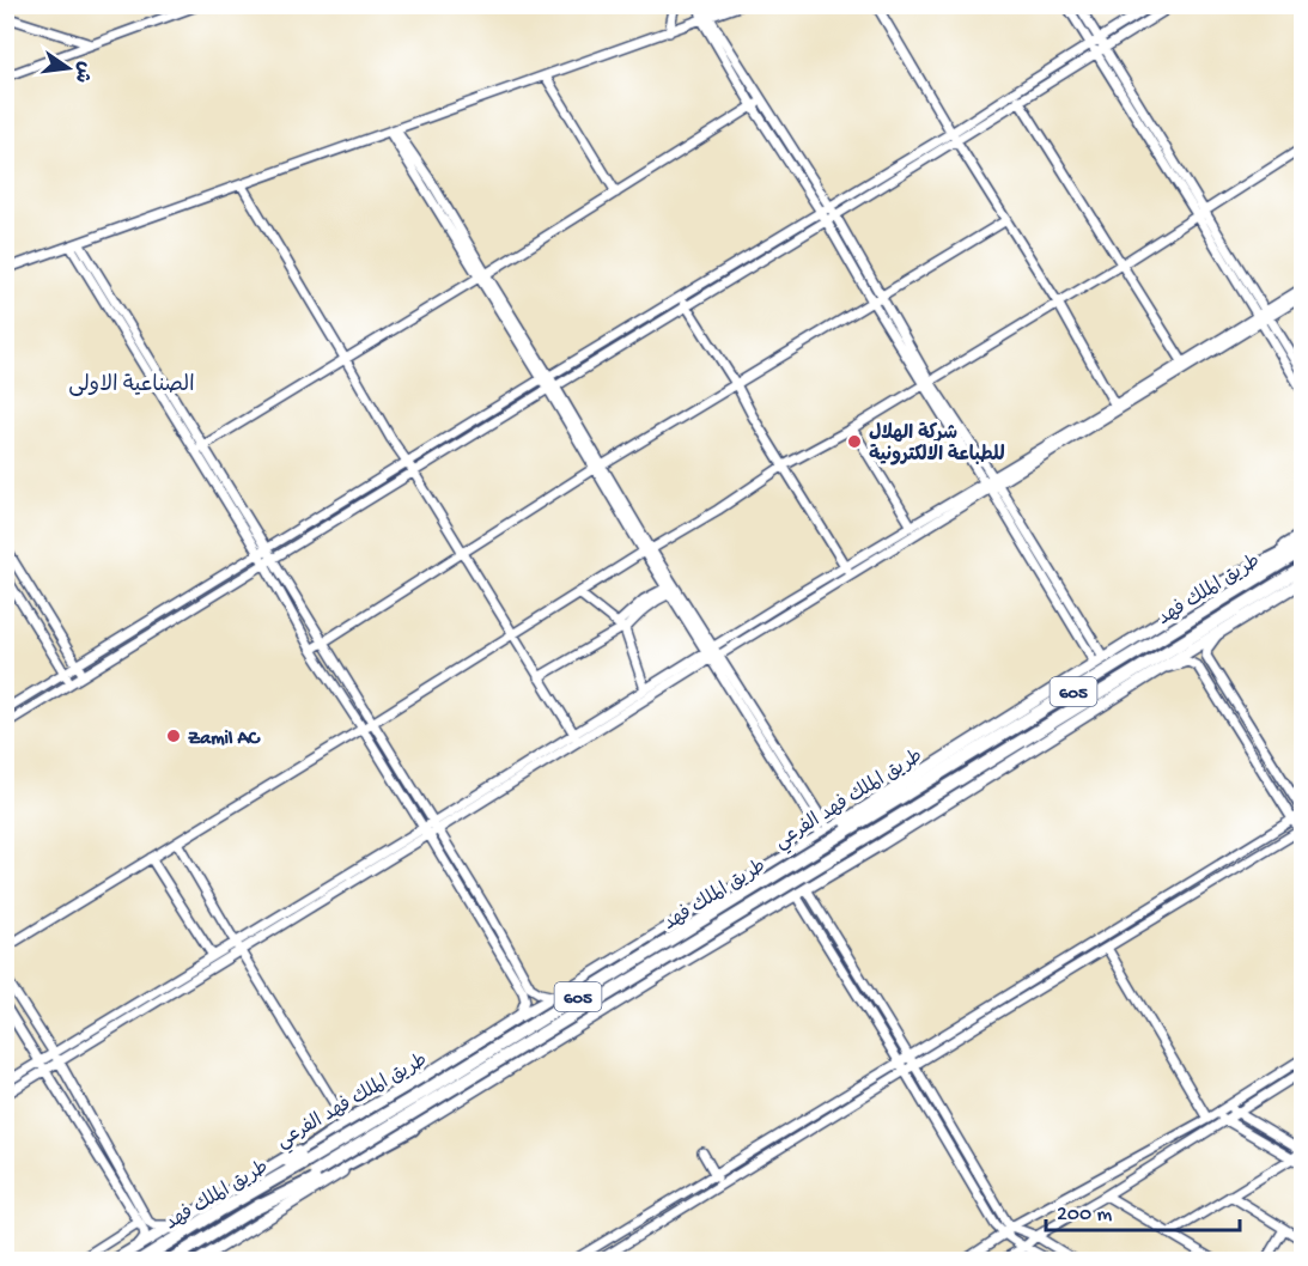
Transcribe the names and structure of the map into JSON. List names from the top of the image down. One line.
{"streets":{"highway":["طريق الملك فهد","605"],"main road":["طريق الملك فهد الفرعي"]},"districts":["الصناعية الاولى"],"places":["شركة الهلال للطباعة الالكترونية","Zamil AC"],"scale_bar":"200 m","north":"right"}
